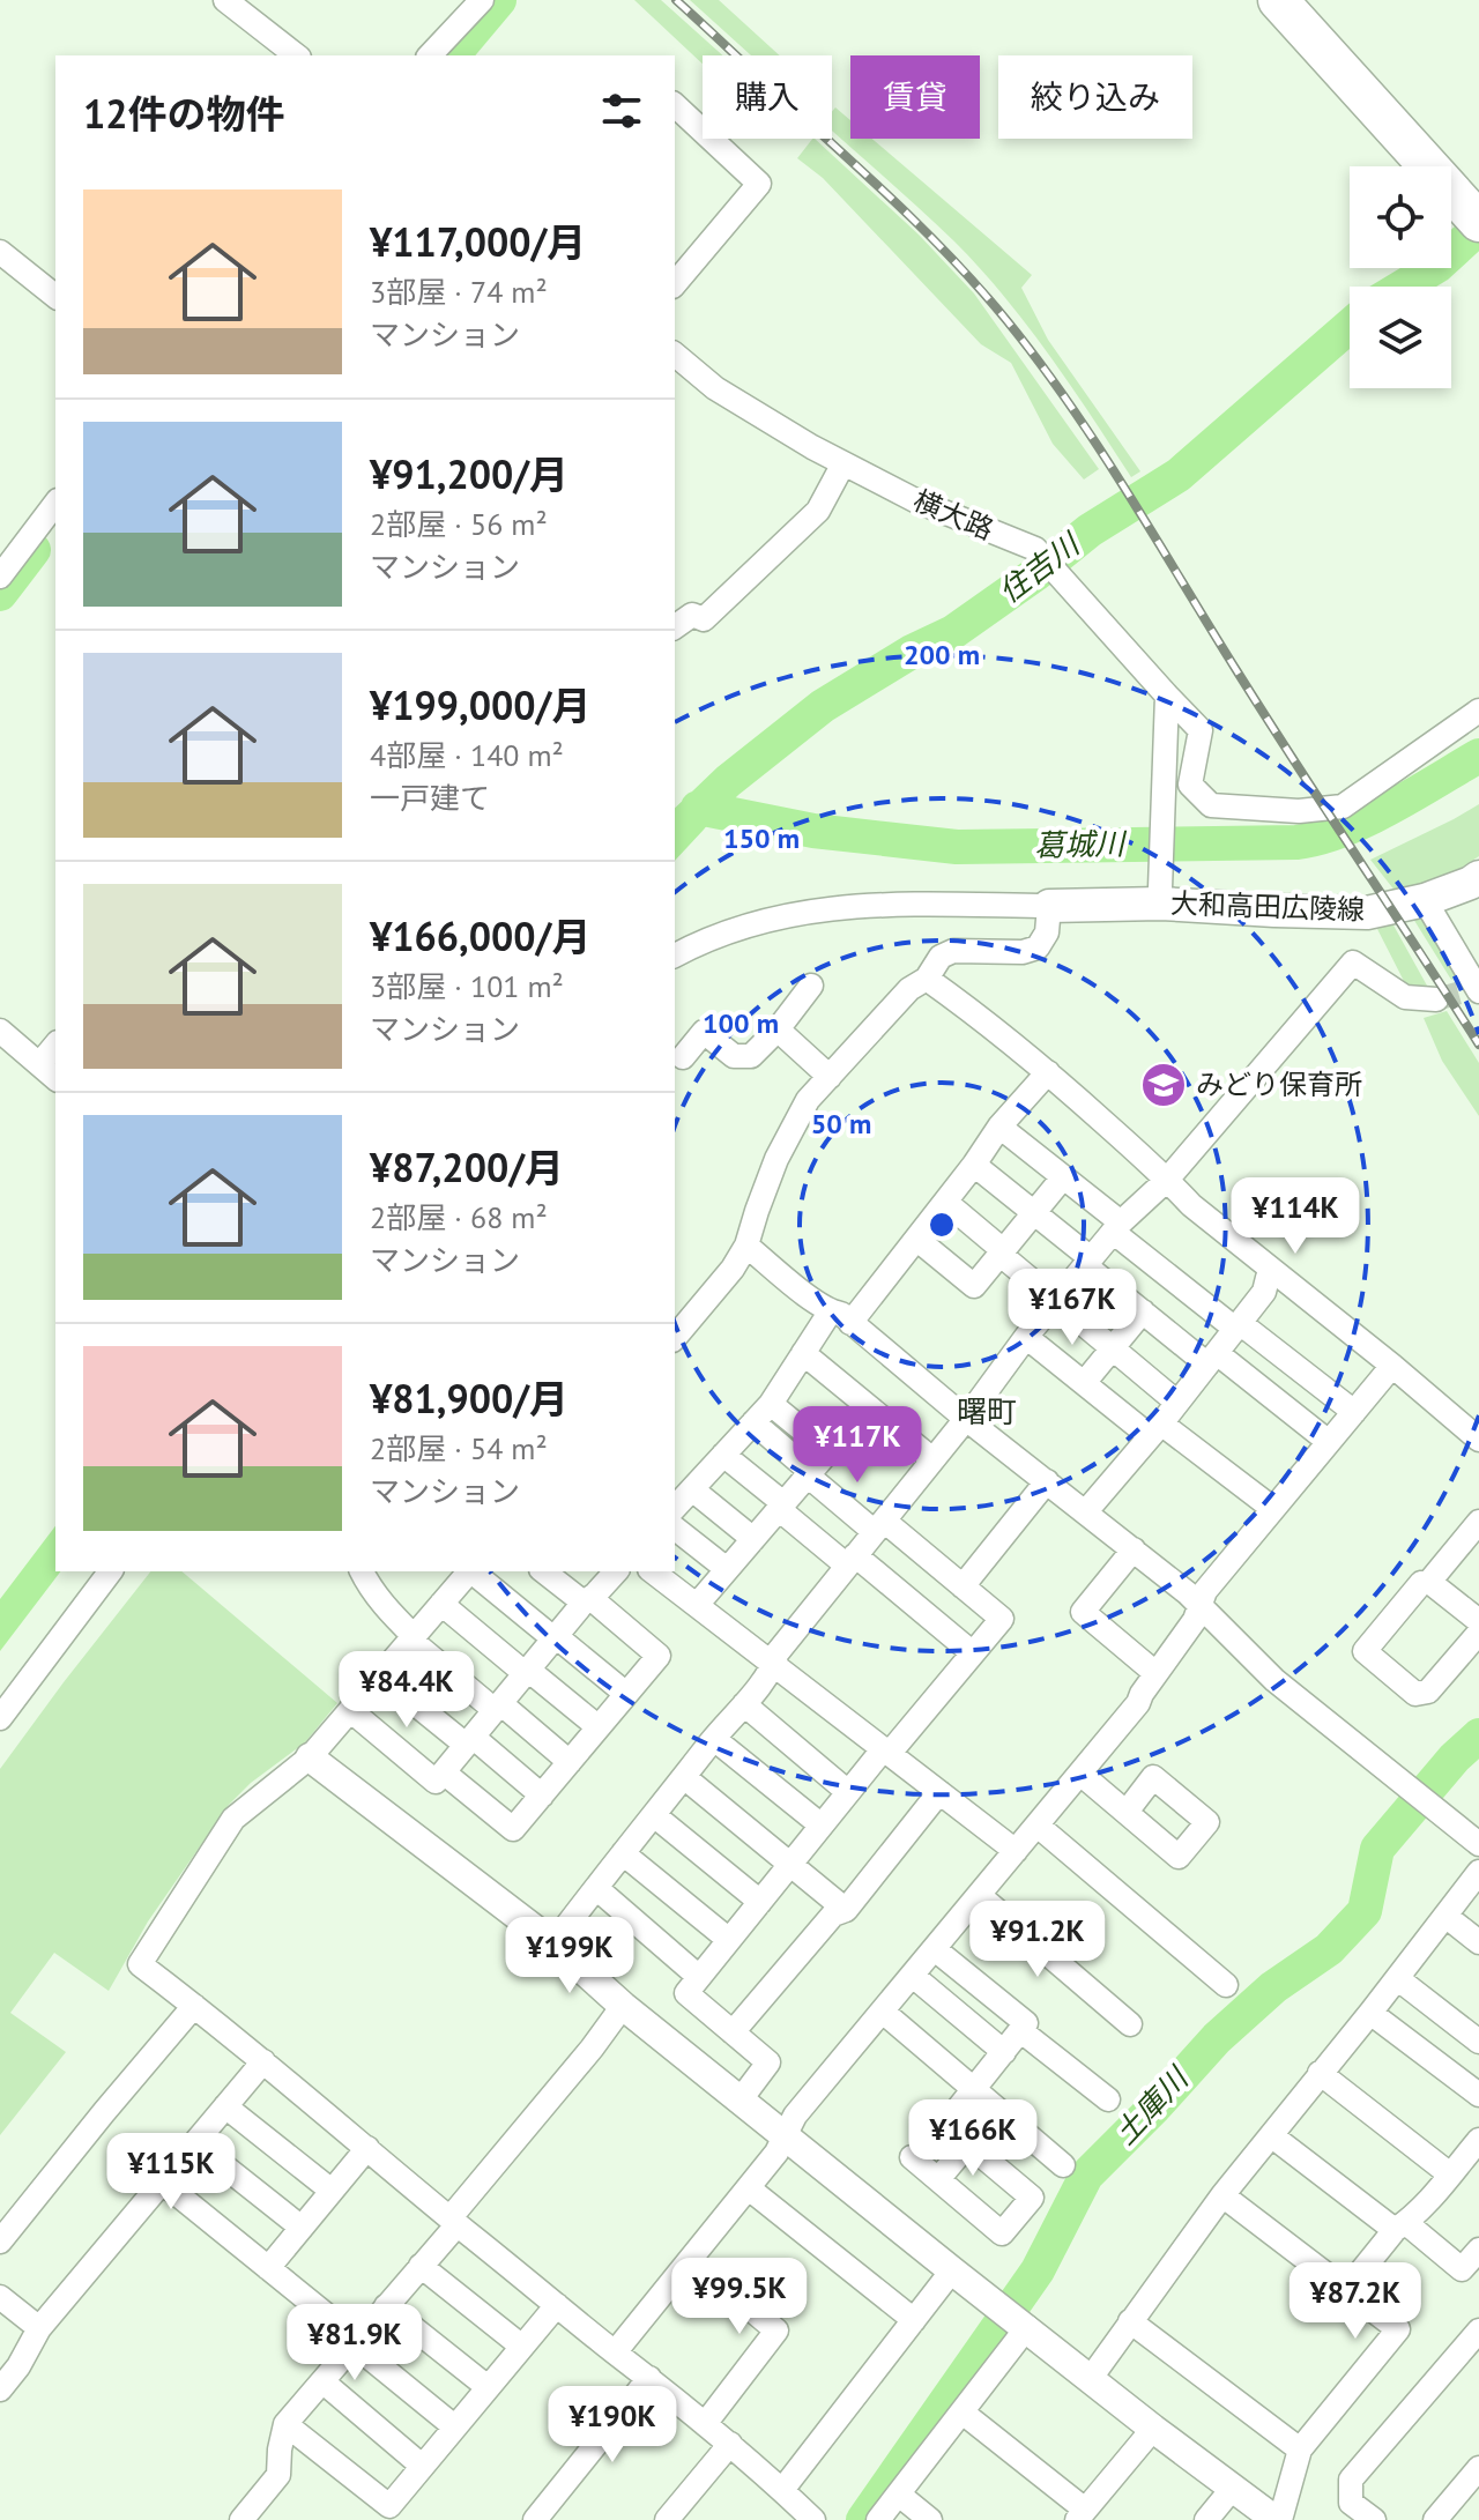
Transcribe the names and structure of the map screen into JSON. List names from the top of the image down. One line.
{"streets":{"main road":["大和高田広陵線"],"street":["横大路"]},"districts":["曙町"],"water":["住吉川","葛城川","土庫川"],"places":{"school or university":["みどり保育所"]},"page":{"chip":["購入","賃貸","絞り込み"],"heading":"12件の物件","list":[{"name":"¥117,000/月","note":"3部屋 · 74 m² · マンション"},{"name":"¥91,200/月","note":"2部屋 · 56 m² · マンション"},{"name":"¥199,000/月","note":"4部屋 · 140 m² · 一戸建て"},{"name":"¥166,000/月","note":"3部屋 · 101 m² · マンション"},{"name":"¥87,200/月","note":"2部屋 · 68 m² · マンション"},{"name":"¥81,900/月","note":"2部屋 · 54 m² · マンション"}],"price":["¥114K","¥167K","¥117K","¥84.4K","¥91.2K","¥199K","¥166K","¥115K","¥99.5K","¥87.2K","¥81.9K","¥190K"]},"rings":["200 m","150 m","100 m","50 m"]}
